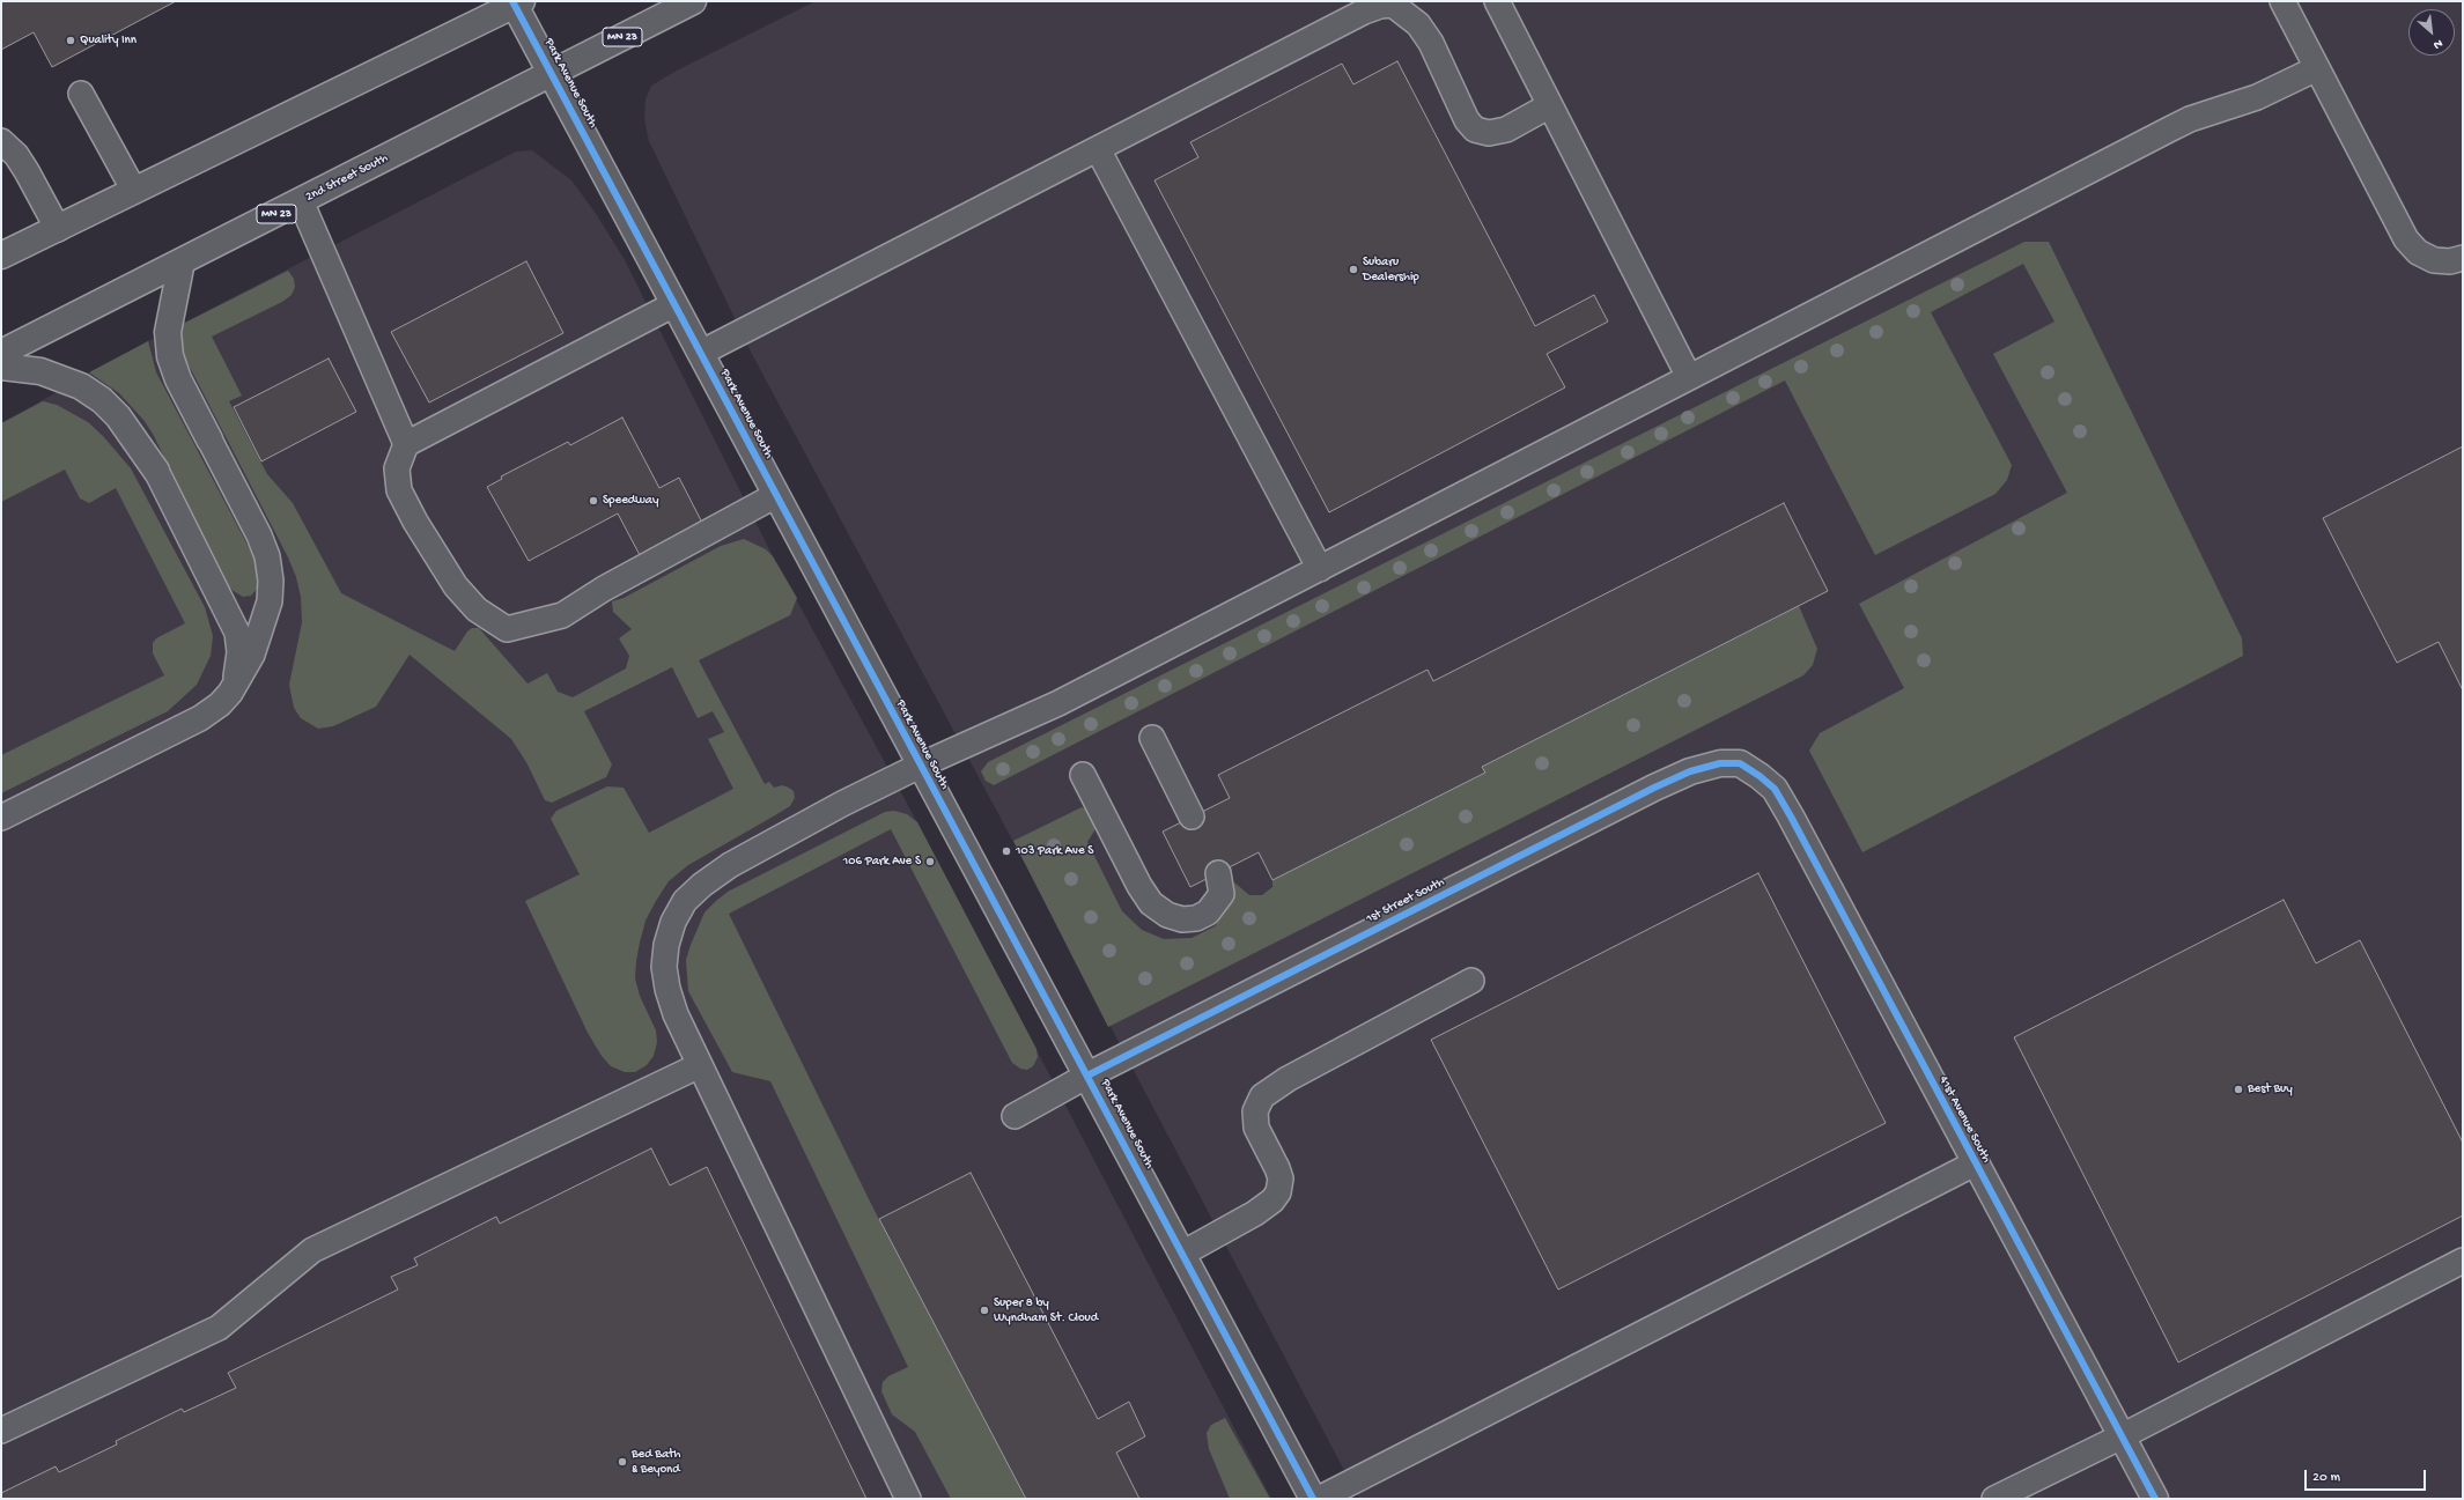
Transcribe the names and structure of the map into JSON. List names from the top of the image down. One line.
{"streets":{"main road":["MN 23","Park Avenue South","2nd Street South","1st Street South","41st Avenue South"]},"crossings":[["Park Avenue South","2nd Street South"],["Park Avenue South","1st Street South"],["1st Street South","41st Avenue South"]],"places":["Quality Inn","Subaru Dealership","Speedway","103 Park Ave S","106 Park Ave S","Best Buy","Super 8 by Wyndham St. Cloud","Bed Bath & Beyond"],"scale_bar":"20 m","north":"bottom right"}
